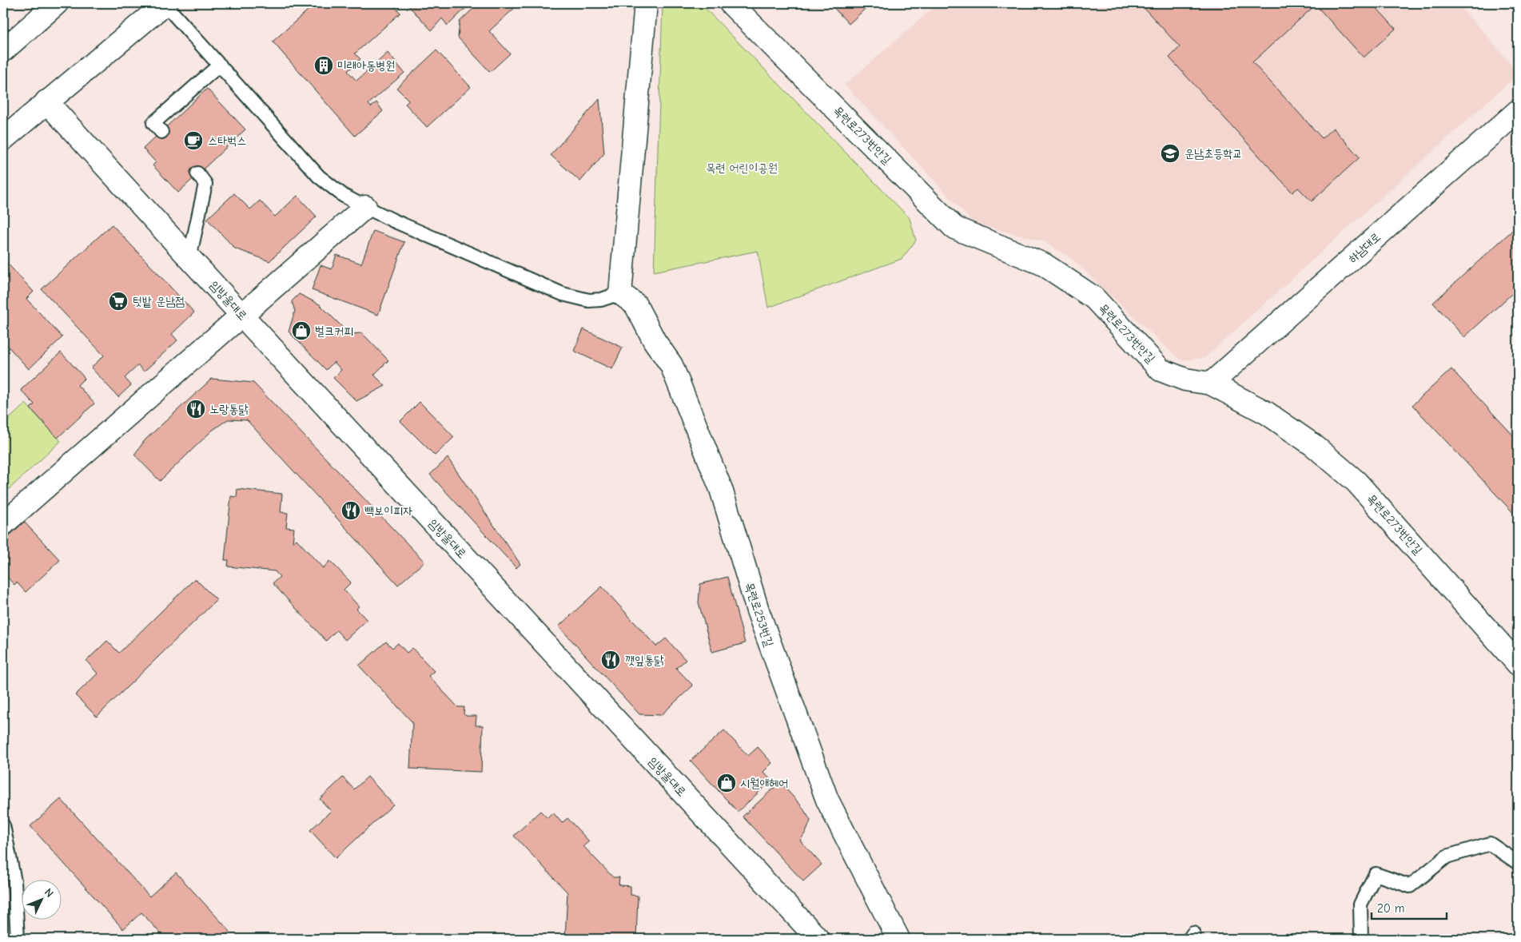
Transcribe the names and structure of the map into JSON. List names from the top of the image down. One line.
{"streets":{"street":["목련로273번안길","하남대로","임방울대로","목련로253번길"]},"crossings":[["목련로273번안길","하남대로"]],"parks":["목련 어린이공원"],"places":{"building":["미래아동병원"],"cafe":["스타벅스"],"school or university":["운남초등학교"],"supermarket":["텃밭 운남점"],"shop":["벌크커피","시월애헤어"],"restaurant":["노랑통닭","빽보이피자","깻잎통닭"]},"scale_bar":"20 m","north":"top right"}
